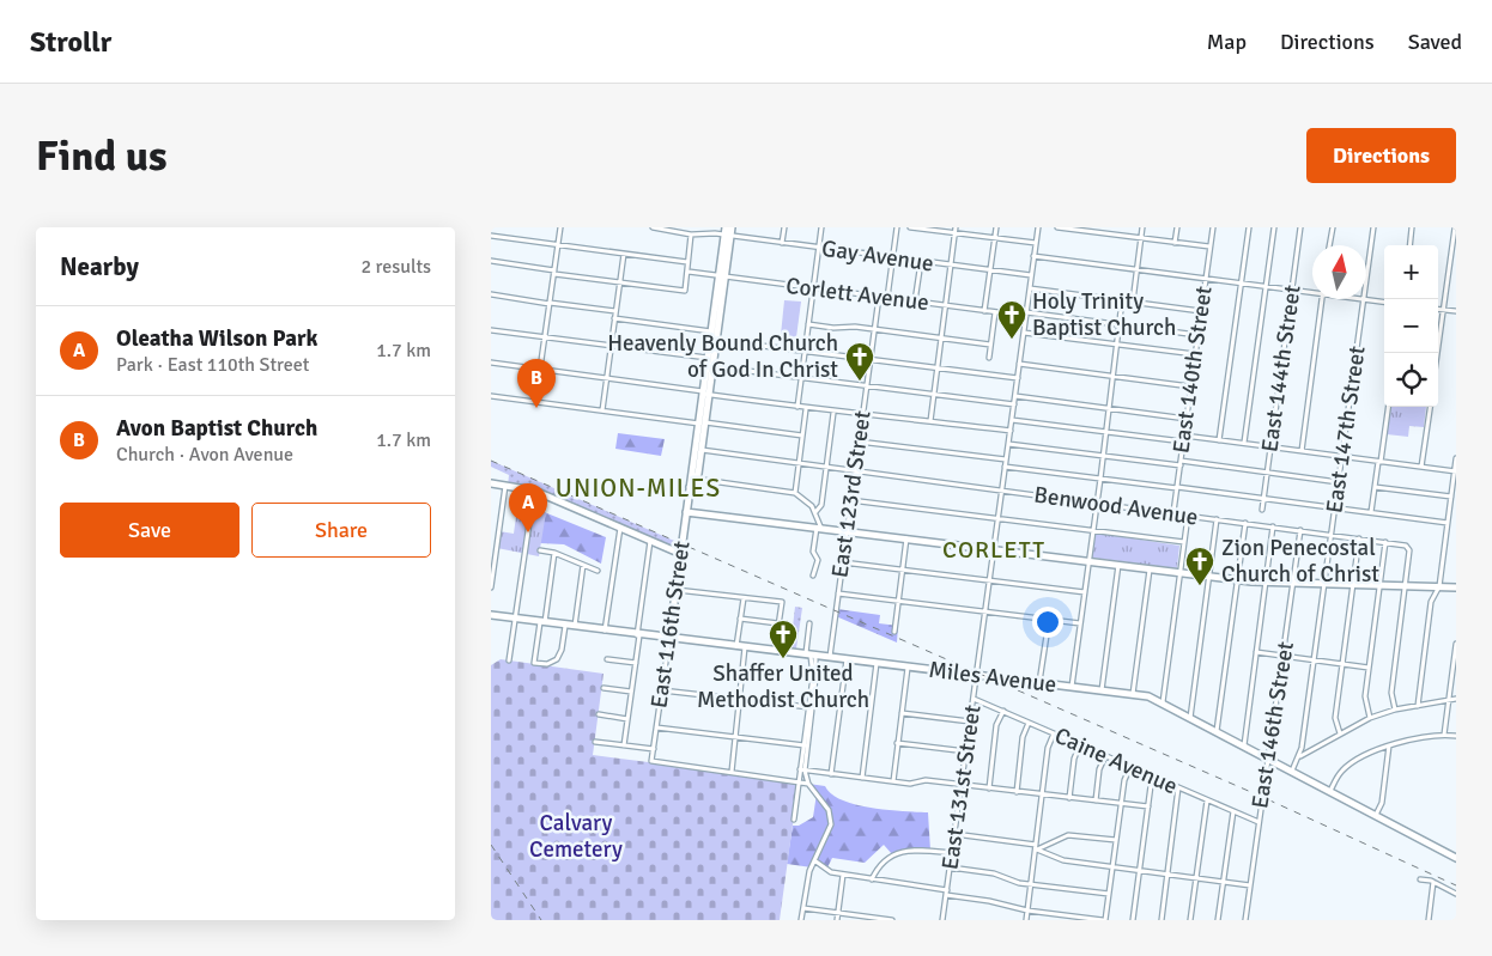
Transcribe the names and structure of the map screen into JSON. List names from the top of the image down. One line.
{"streets":{"main road":["East 116th Street","Miles Avenue"],"street":["Gay Avenue","Corlett Avenue","East 144th Street","East 140th Street","East 147th Street","East 123rd Street","Benwood Avenue","East 146th Street","Caine Avenue","East 131st Street"]},"crossings":[["Gay Avenue","East 131st Street"],["Corlett Avenue","East 140th Street"],["Corlett Avenue","East 123rd Street"],["Corlett Avenue","East 131st Street"],["East 140th Street","Benwood Avenue"],["East 147th Street","Benwood Avenue"],["East 147th Street","Miles Avenue"],["East 123rd Street","Benwood Avenue"],["East 123rd Street","Miles Avenue"],["Benwood Avenue","East 116th Street"],["Benwood Avenue","East 146th Street"],["Benwood Avenue","East 131st Street"],["East 116th Street","Miles Avenue"],["Miles Avenue","East 146th Street"],["Miles Avenue","East 131st Street"],["East 146th Street","Caine Avenue"],["Caine Avenue","East 131st Street"]],"districts":["UNION-MILES","CORLETT"],"parks":["Calvary Cemetery"],"places":{"church":["Holy Trinity Baptist Church","Heavenly Bound Church of God In Christ","Zion Penecostal Church of Christ","Shaffer United Methodist Church"]},"north":"top","page":{"header":"Strollr","nav":["Map","Directions","Saved"],"buttons":["Directions",["Save","Share"]],"title":"Find us","heading":["Nearby","2 results"],"map_buttons":["+","−"],"list":[{"mark":"A","name":"Oleatha Wilson Park","note":"Park · East 110th Street","value":"1.7 km"},{"mark":"B","name":"Avon Baptist Church","note":"Church · Avon Avenue","value":"1.7 km"}],"pins":["B","A"]}}
